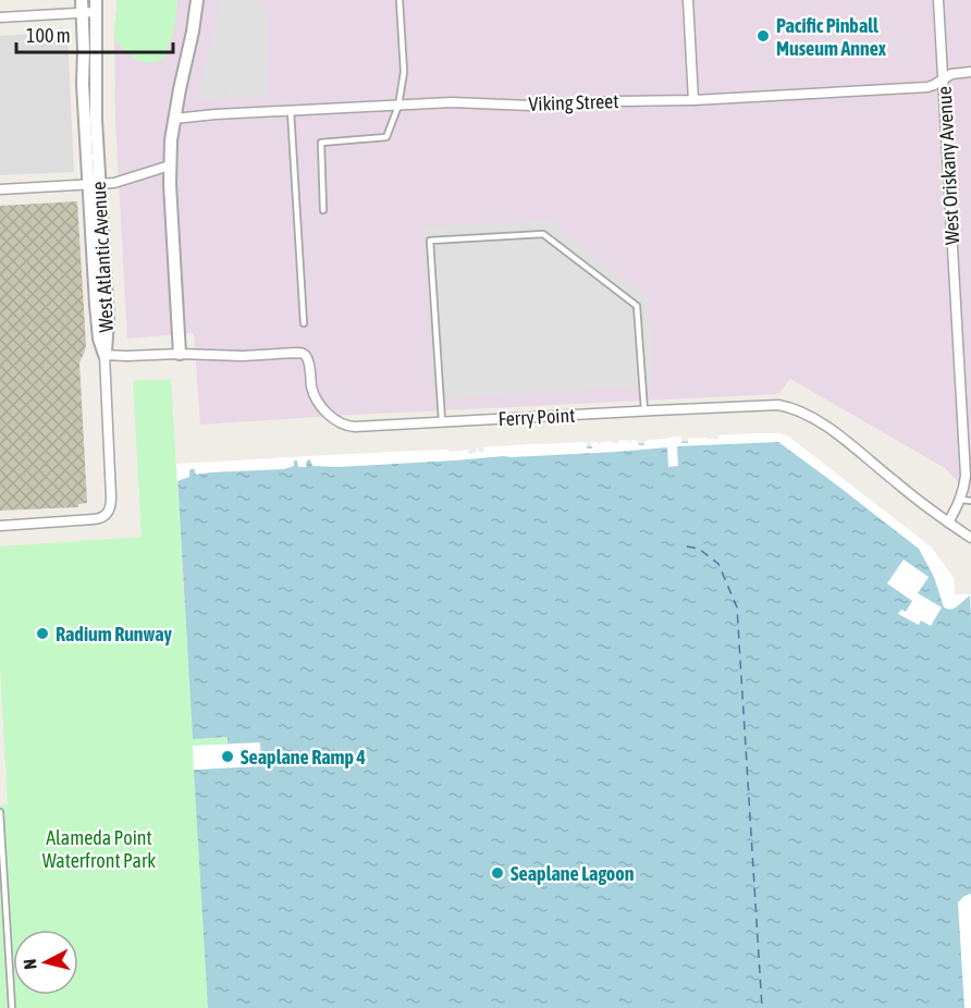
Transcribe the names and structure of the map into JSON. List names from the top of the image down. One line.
{"streets":{"street":["Viking Street","West Oriskany Avenue","West Atlantic Avenue","Ferry Point"]},"crossings":[["Viking Street","West Oriskany Avenue"],["West Oriskany Avenue","Ferry Point"],["West Atlantic Avenue","Ferry Point"]],"parks":["Alameda Point Waterfront Park"],"places":["Pacific Pinball Museum Annex","Radium Runway","Seaplane Ramp 4","Seaplane Lagoon"],"scale_bar":"100 m","north":"left"}
